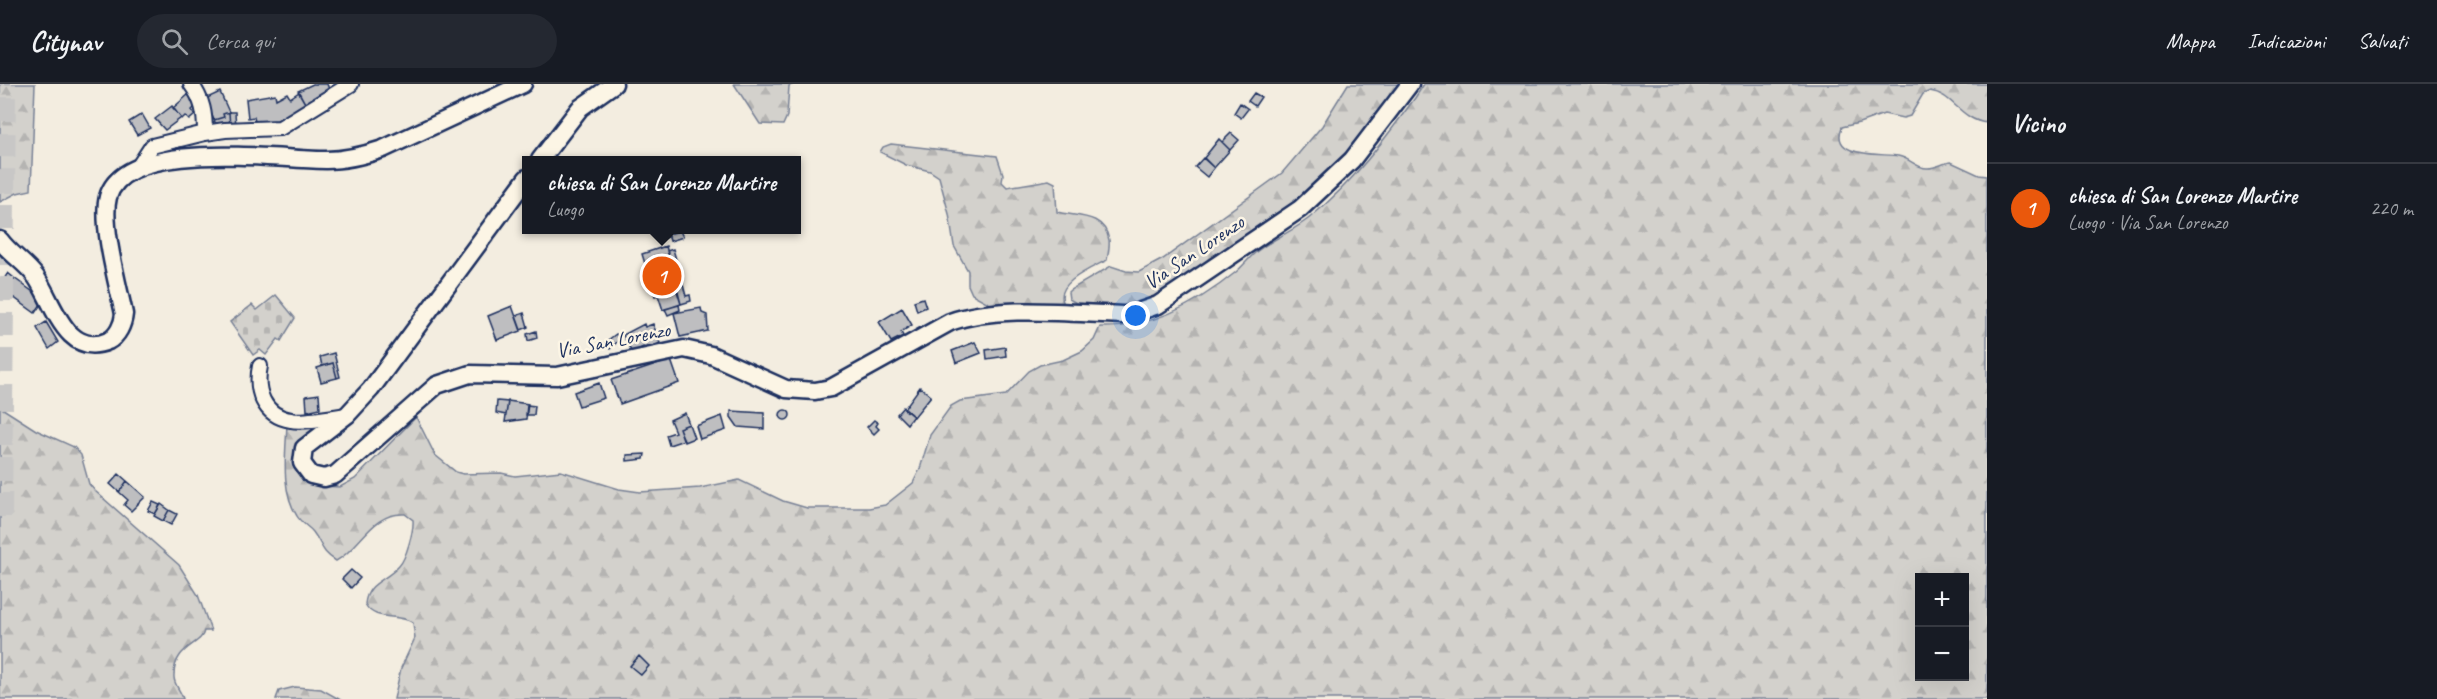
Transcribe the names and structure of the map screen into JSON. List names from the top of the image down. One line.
{"streets":{"street":["Via San Lorenzo"]},"page":{"header":"Citynav","search":"Cerca qui","nav":["Mappa","Indicazioni","Salvati"],"heading":"Vicino","popup":["chiesa di San Lorenzo Martire","Luogo"],"list":[{"mark":"1","name":"chiesa di San Lorenzo Martire","note":"Luogo · Via San Lorenzo","value":"220 m"}],"pins":"1","map_buttons":["+","−"]}}
